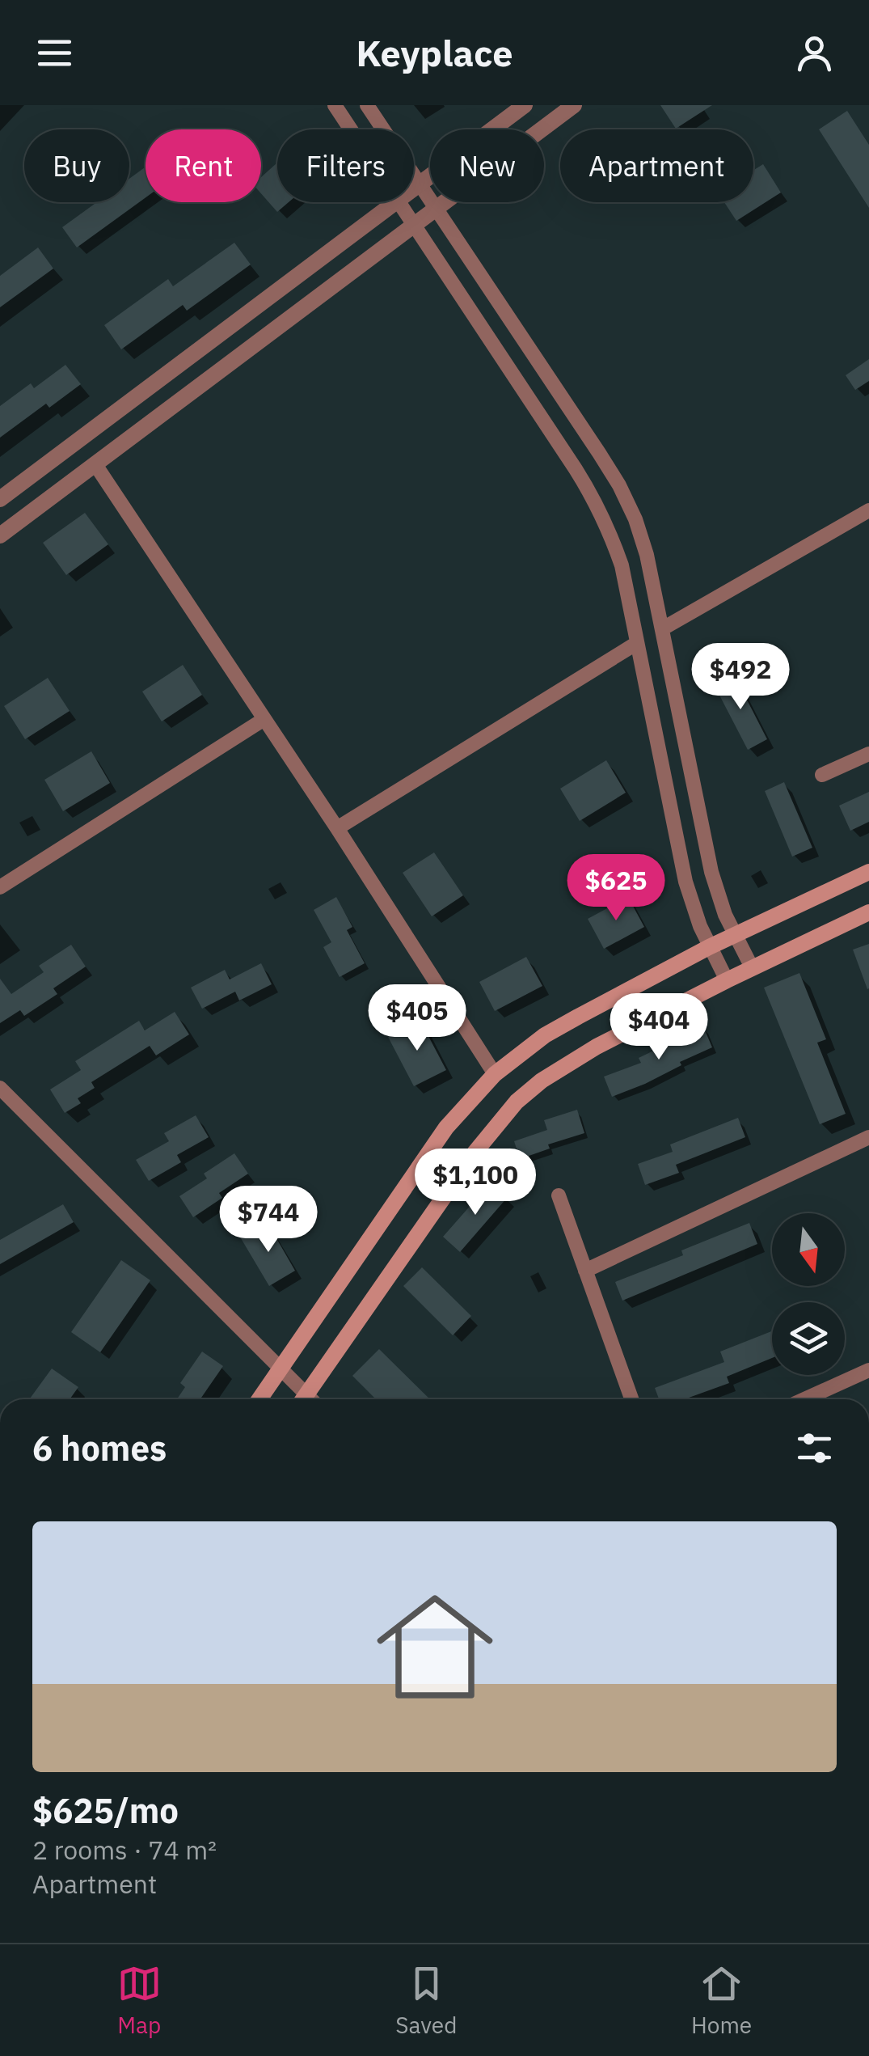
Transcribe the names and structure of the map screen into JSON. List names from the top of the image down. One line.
{"north":"bottom","page":{"header":"Keyplace","chip":["Buy","Rent","Filters","New","Apartment"],"price":["$492","$625","$405","$404","$1,100","$744"],"heading":"6 homes","list":[{"name":"$625/mo","note":"2 rooms · 74 m² · Apartment"}],"tabs":["Map","Saved","Home"]}}
